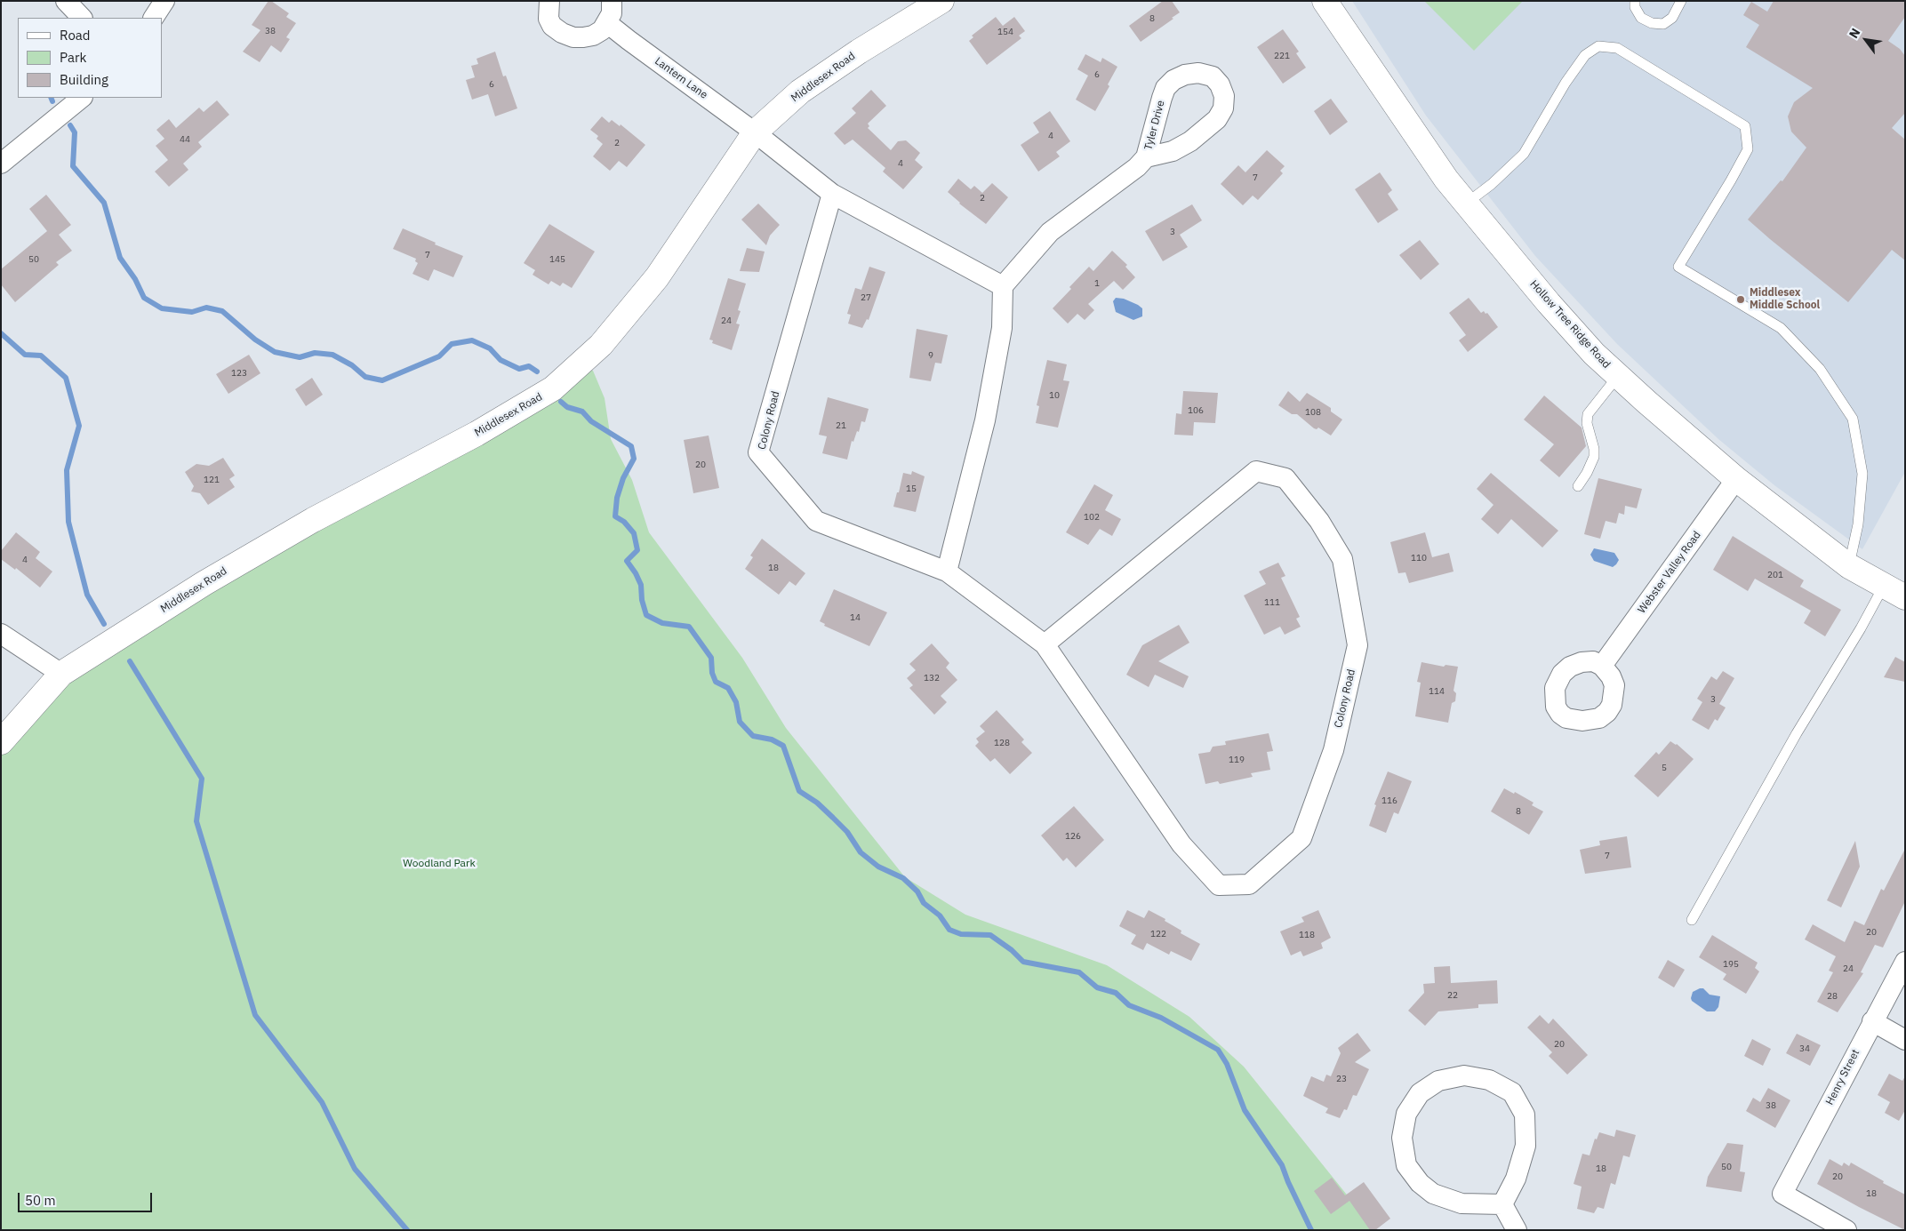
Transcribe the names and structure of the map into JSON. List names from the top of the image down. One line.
{"streets":{"street":["Middlesex Road","Lantern Lane","Tyler Drive","Hollow Tree Ridge Road","Colony Road","Webster Valley Road","Henry Street"]},"crossings":[["Middlesex Road","Lantern Lane"],["Hollow Tree Ridge Road","Webster Valley Road"]],"parks":["Woodland Park"],"places":["Middlesex Middle School"],"house_numbers":["8","38","154","221","6","6","4","44","2","4","7","2","3","7","50","145","1","27","24","9","123","10","106","108","21","20","121","15","102","110","4","18","201","111","14","132","114","3","128","119","5","116","8","126","7","20","122","118","195","24","22","28","20","34","23","38","50","18","20","18"],"legend":["Road","Park","Building"],"scale_bar":"50 m","north":"top left"}
